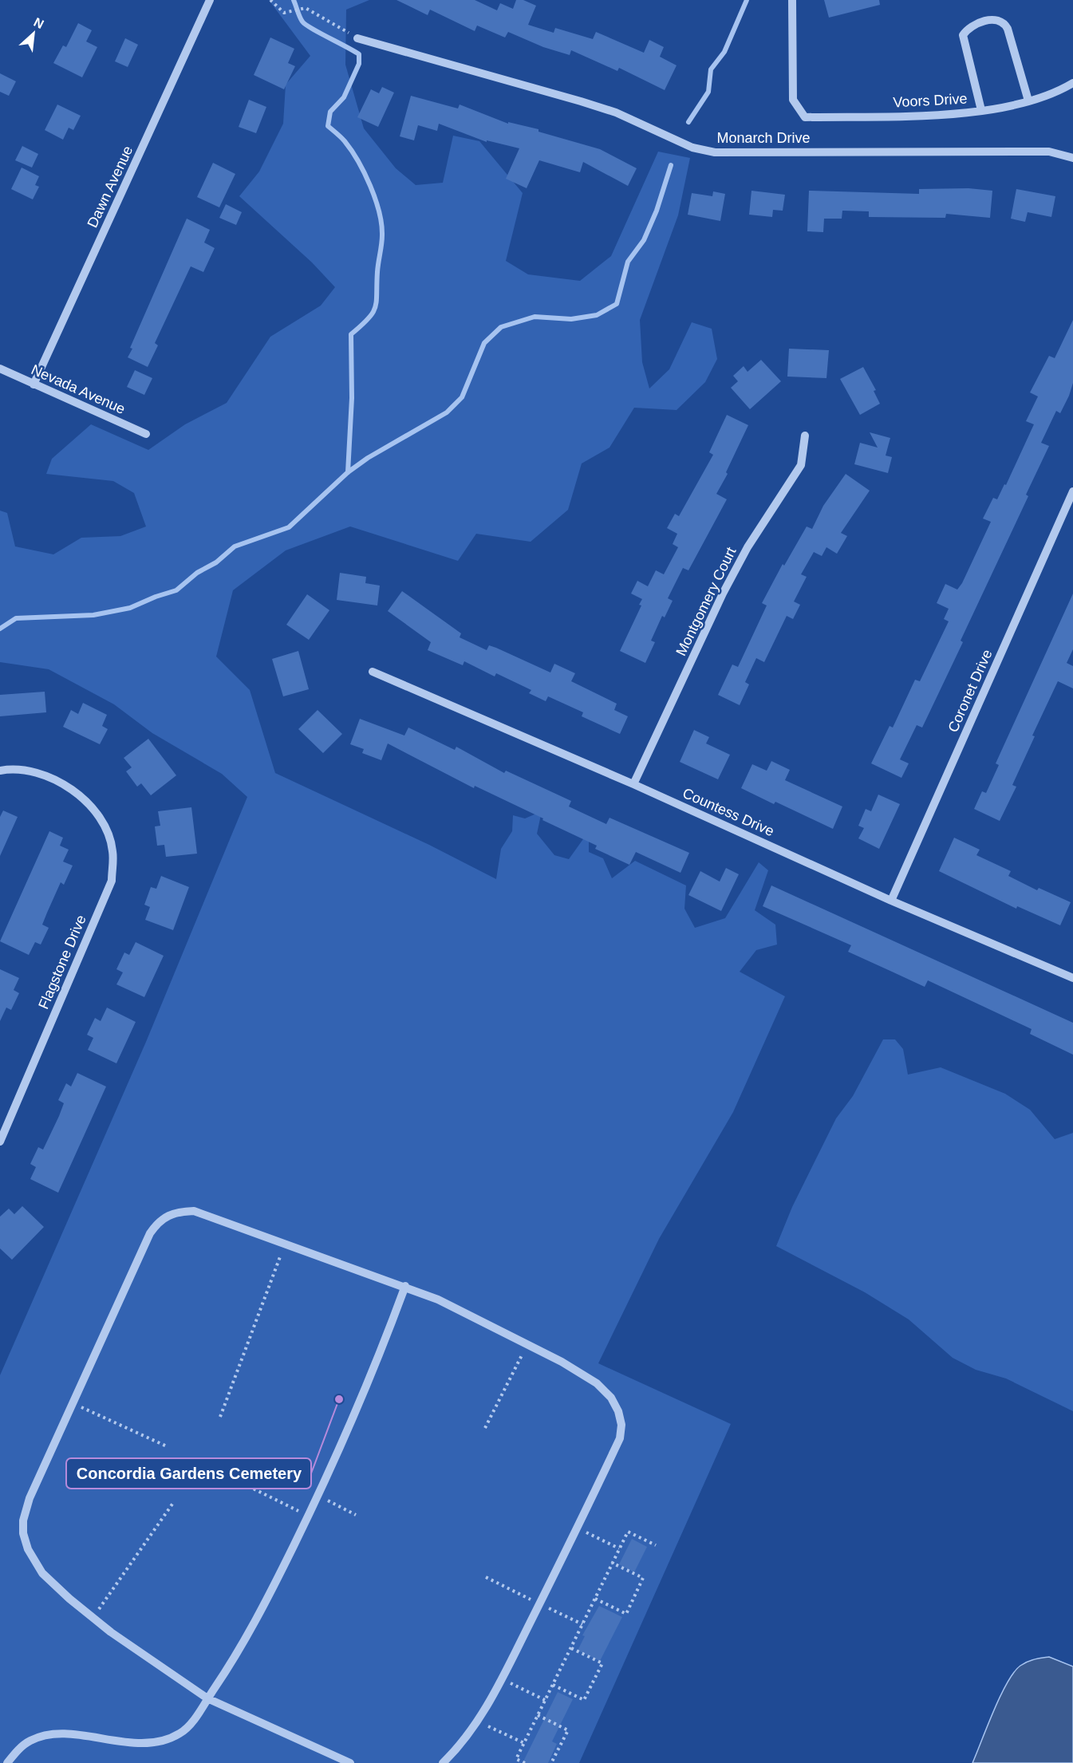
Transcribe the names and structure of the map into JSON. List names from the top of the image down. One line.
{"streets":{"street":["Voors Drive","Monarch Drive","Dawn Avenue","Nevada Avenue","Montgomery Court","Coronet Drive","Countess Drive","Flagstone Drive"]},"crossings":[["Dawn Avenue","Nevada Avenue"],["Montgomery Court","Countess Drive"],["Coronet Drive","Countess Drive"]],"places":["Concordia Gardens Cemetery"],"north":"top right"}
